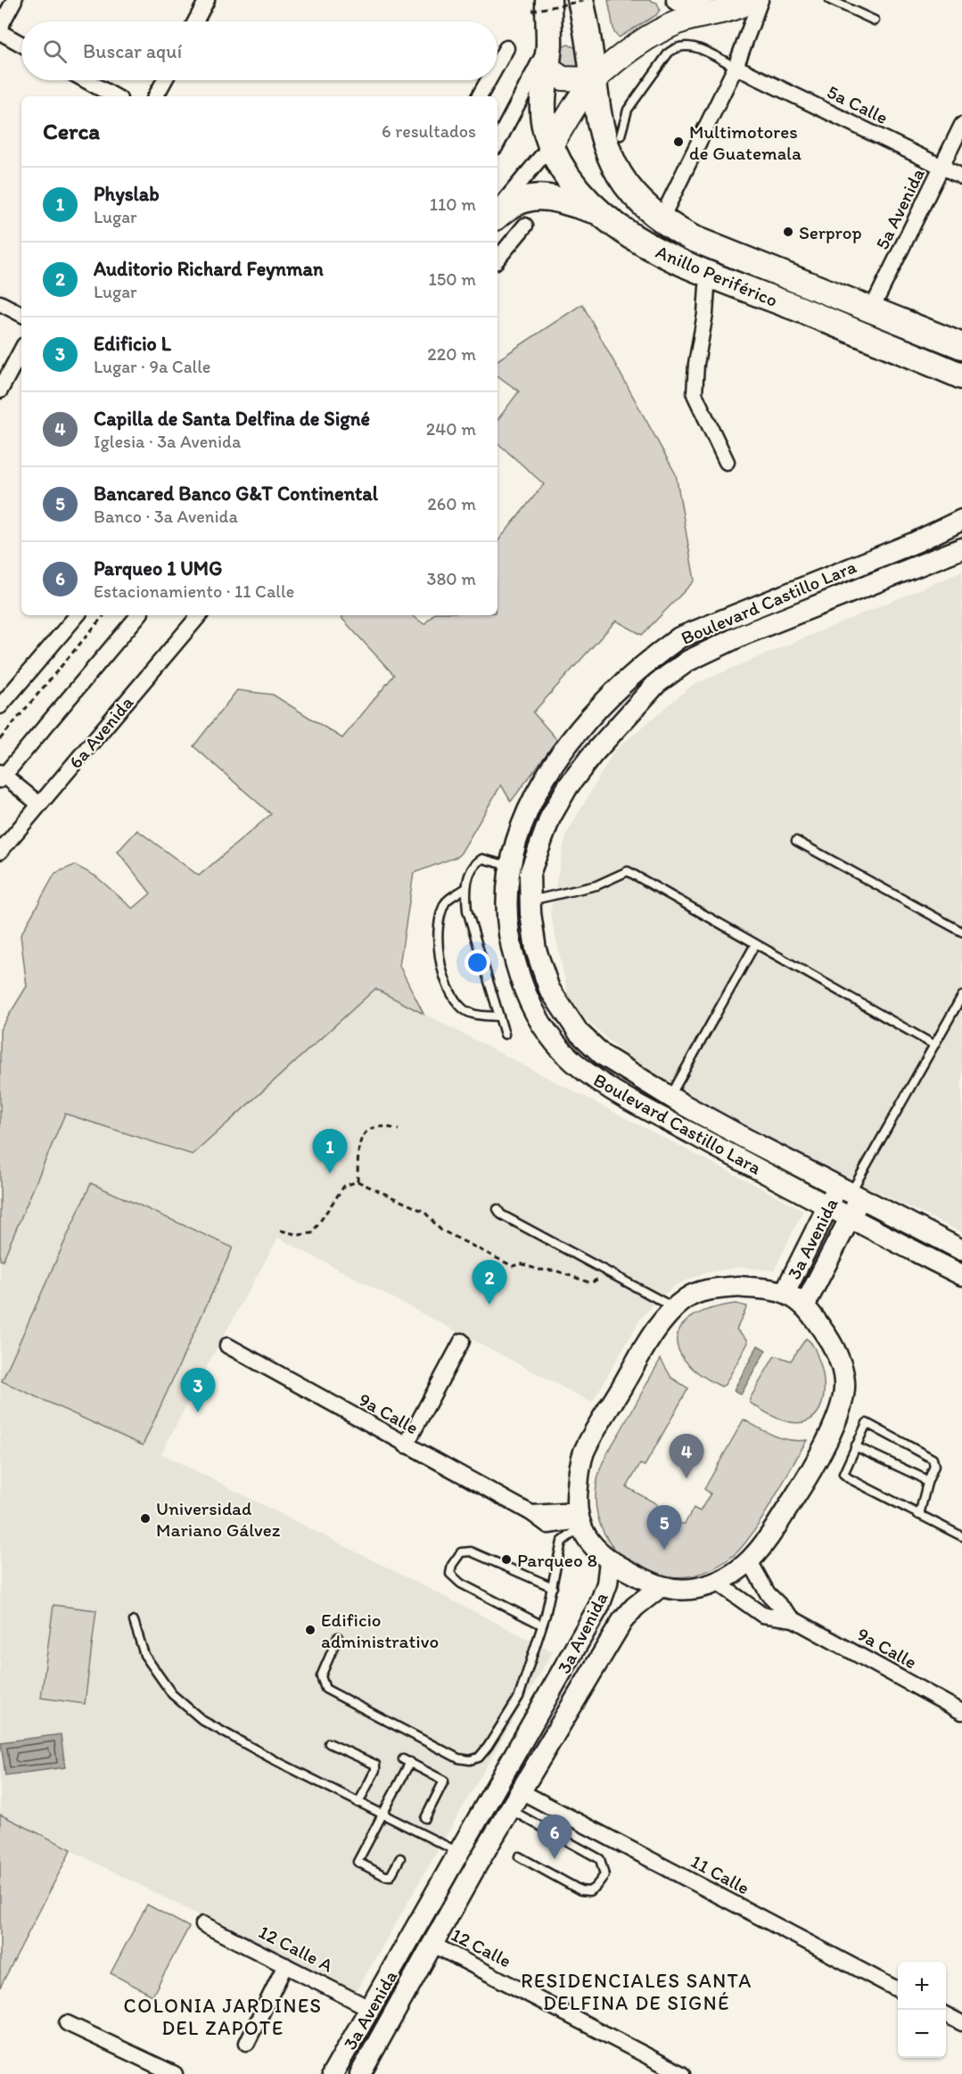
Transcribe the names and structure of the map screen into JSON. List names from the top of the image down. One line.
{"streets":{"highway":["Anillo Periférico"],"street":["5a Calle","5a Avenida","Boulevard Castillo Lara","6a Avenida","3a Avenida","9a Calle","11 Calle","12 Calle","12 Calle A"]},"crossings":[["5a Calle","5a Avenida"],["5a Avenida","Anillo Periférico"],["Boulevard Castillo Lara","3a Avenida"],["3a Avenida","9a Calle"],["3a Avenida","11 Calle"],["3a Avenida","12 Calle"],["3a Avenida","12 Calle A"]],"districts":["RESIDENCIALES SANTA DELFINA DE SIGNÉ","COLONIA JARDINES DEL ZAPOTE"],"places":["Multimotores de Guatemala","Serprop","Universidad Mariano Gálvez","Parqueo 8","Edificio administrativo"],"page":{"search":"Buscar aquí","heading":["Cerca","6 resultados"],"list":[{"mark":"1","name":"Physlab","note":"Lugar","value":"110 m"},{"mark":"2","name":"Auditorio Richard Feynman","note":"Lugar","value":"150 m"},{"mark":"3","name":"Edificio L","note":"Lugar · 9a Calle","value":"220 m"},{"mark":"4","name":"Capilla de Santa Delfina de Signé","note":"Iglesia · 3a Avenida","value":"240 m"},{"mark":"5","name":"Bancared Banco G&T Continental","note":"Banco · 3a Avenida","value":"260 m"},{"mark":"6","name":"Parqueo 1 UMG","note":"Estacionamiento · 11 Calle","value":"380 m"}],"pins":["1","2","3","4","5","6"],"map_buttons":["+","−"]}}
